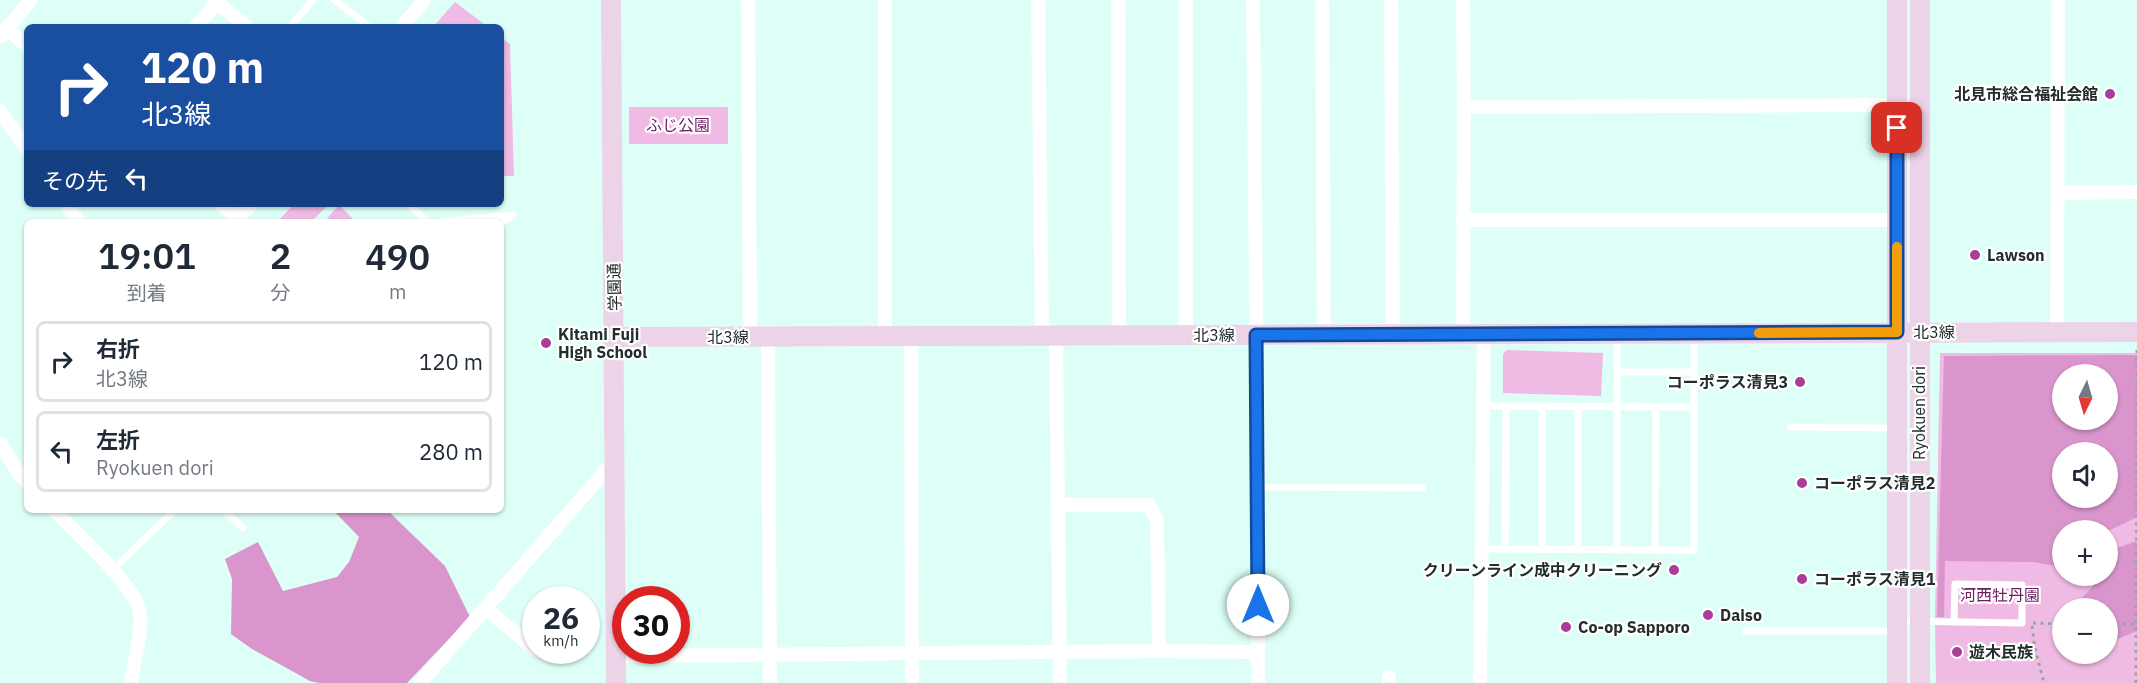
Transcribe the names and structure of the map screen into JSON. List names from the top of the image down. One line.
{"streets":{"street":["学園通","北3線","Ryokuen dori"]},"crossings":[["学園通","北3線"],["北3線","Ryokuen dori"]],"parks":["ふじ公園","河西牡丹園"],"places":["北見市総合福祉会館","Lawson","Kitami Fuji High School","コーポラス清見3","コーポラス清見2","クリーンライン成中クリーニング","コーポラス清見1","Daiso","Co-op Sapporo","遊木民族"],"north":"bottom","page":{"turn":["120 m","北3線"],"then":"その先","eta":["19:01","到着","2","分","490","m"],"list":[{"name":"右折","note":"北3線","value":"120 m"},{"name":"左折","note":"Ryokuen dori","value":"280 m"}],"map_buttons":["+","−"],"speed":"26 km/h","limit":"30"}}
